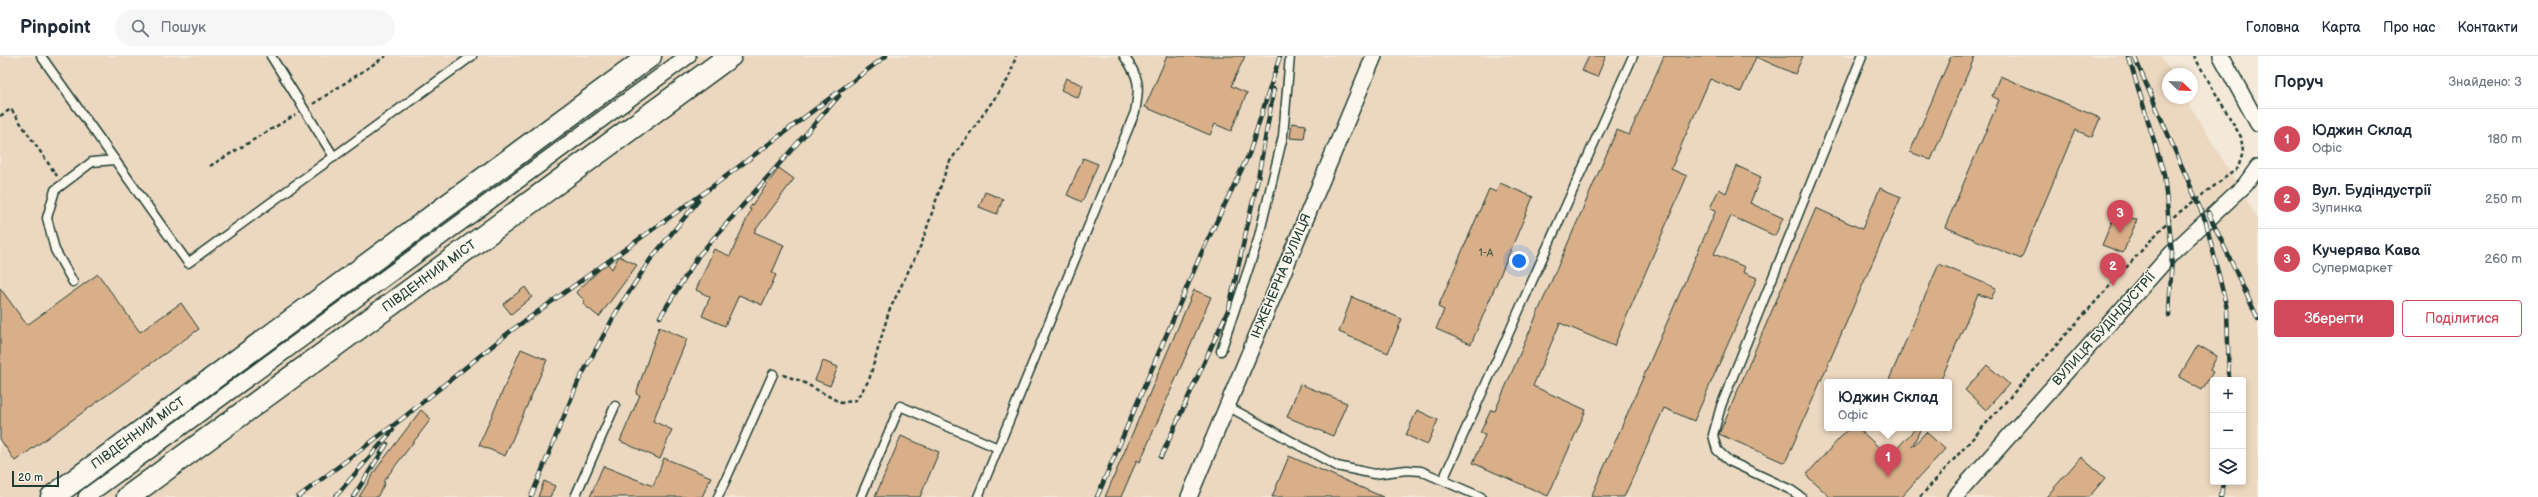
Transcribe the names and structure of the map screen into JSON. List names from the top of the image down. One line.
{"streets":{"highway":["ПІВДЕННИЙ МІСТ"],"street":["ІНЖЕНЕРНА ВУЛИЦЯ","ВУЛИЦЯ БУДІНДУСТРІЇ"]},"house_numbers":["1-А"],"scale_bar":"20 m","north":"bottom right","page":{"header":"Pinpoint","search":"Пошук","nav":["Головна","Карта","Про нас","Контакти"],"heading":["Поруч","Знайдено: 3"],"list":[{"mark":"1","name":"Юджин Склад","note":"Офіс","value":"180 m"},{"mark":"2","name":"Вул. Будіндустрії","note":"Зупинка","value":"250 m"},{"mark":"3","name":"Кучерява Кава","note":"Супермаркет","value":"260 m"}],"pins":["3","2","1"],"buttons":["Зберегти","Поділитися"],"map_buttons":["+","−"],"popup":["Юджин Склад","Офіс"],"scale":"20 m"}}
